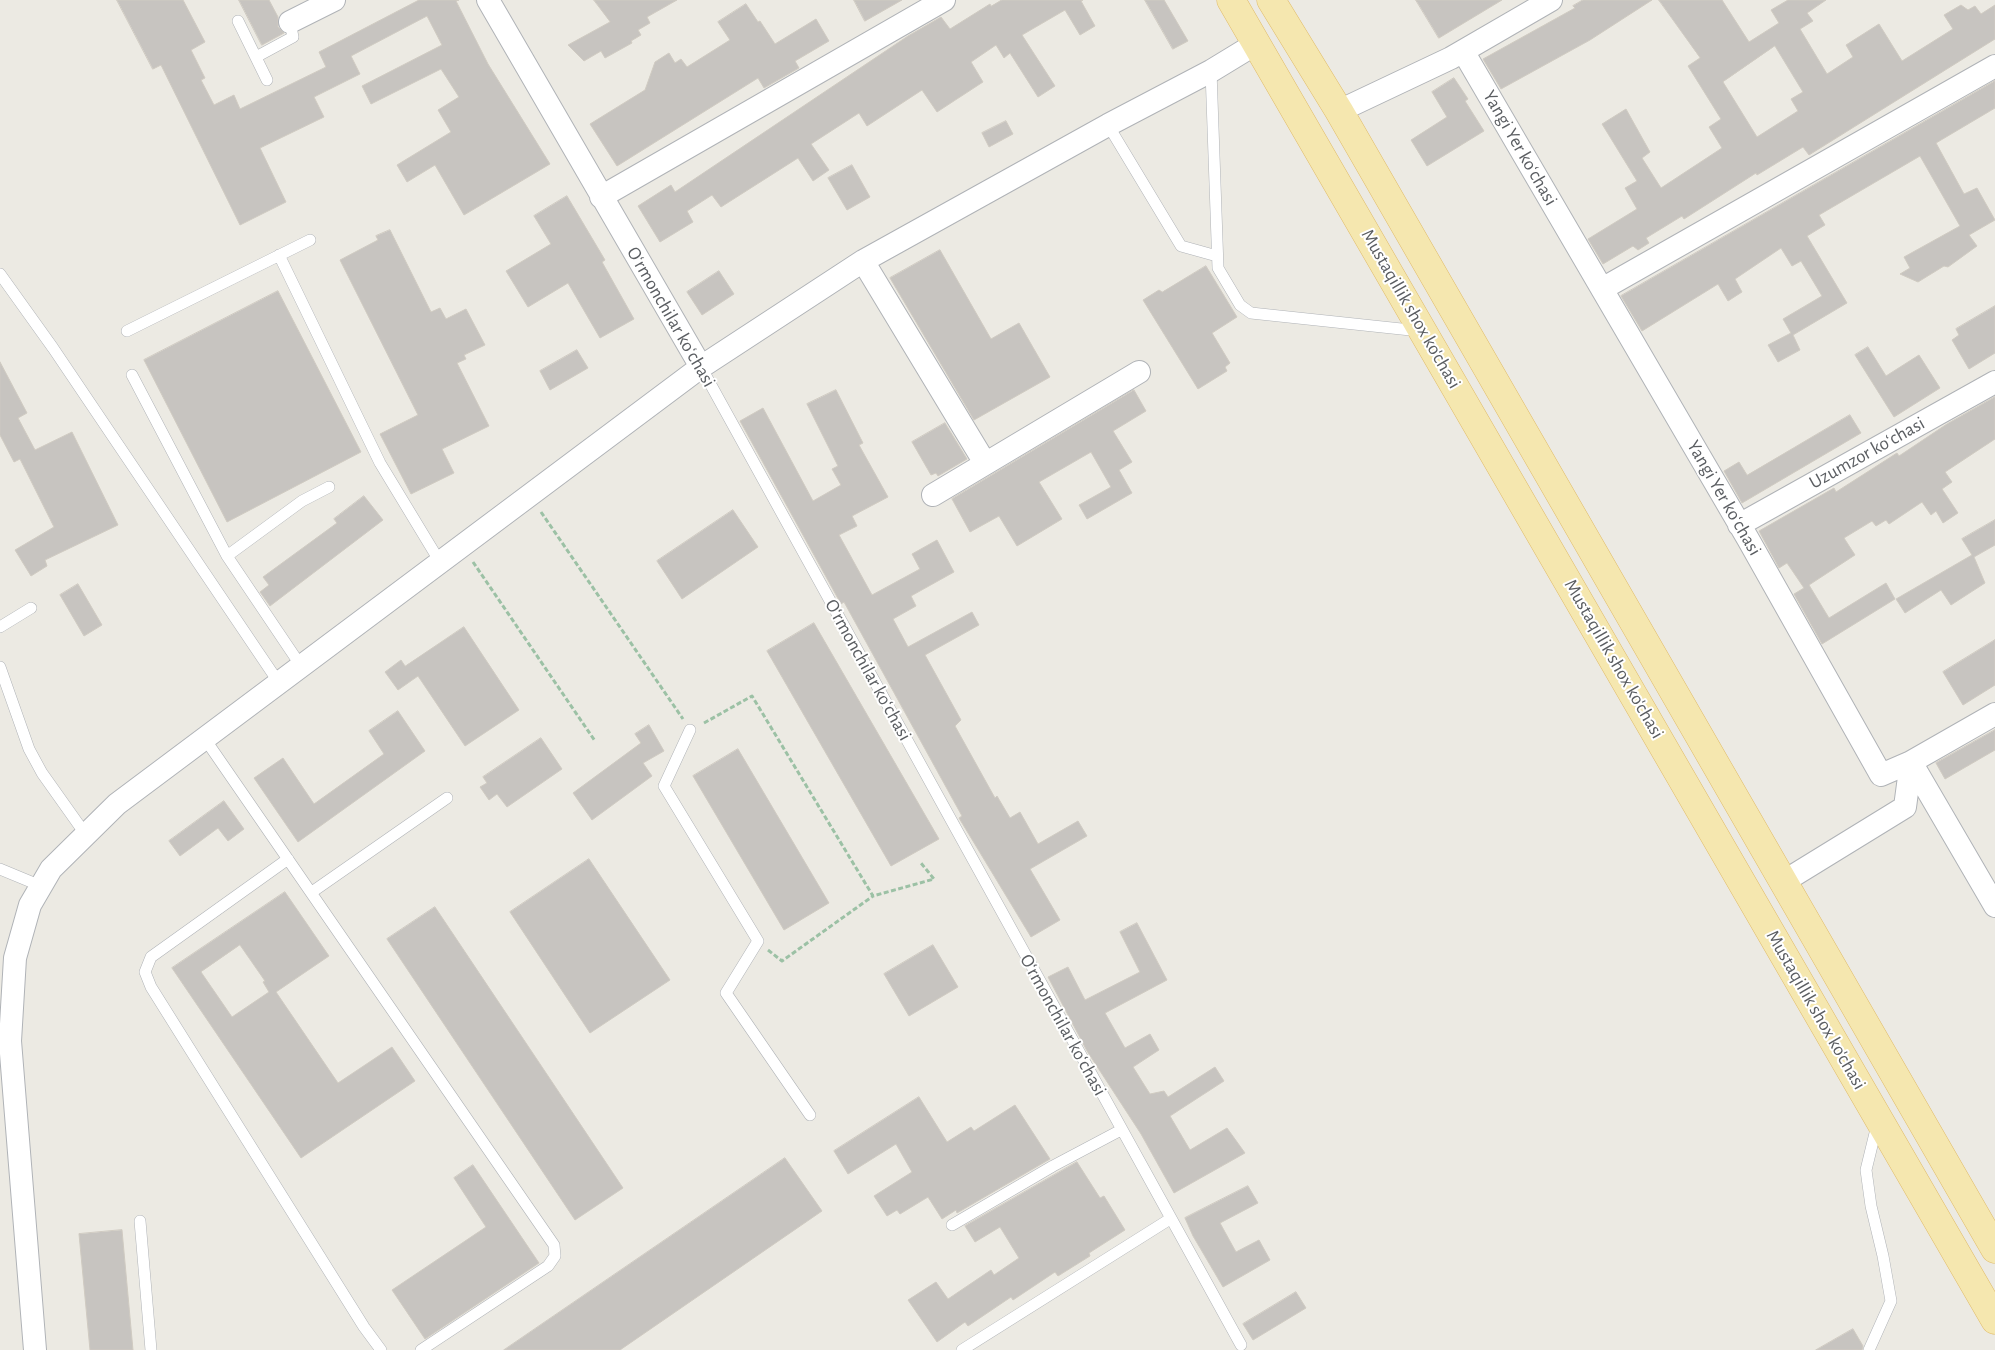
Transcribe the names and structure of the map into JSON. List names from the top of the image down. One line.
{"streets":{"main road":["Mustaqillik shox ko'chasi"],"street":["Yangi Yer koʻchasi","Oʻrmonchilar koʻchasi","Uzumzor koʻchasi"]},"crossings":[["Yangi Yer koʻchasi","Uzumzor koʻchasi"]]}
